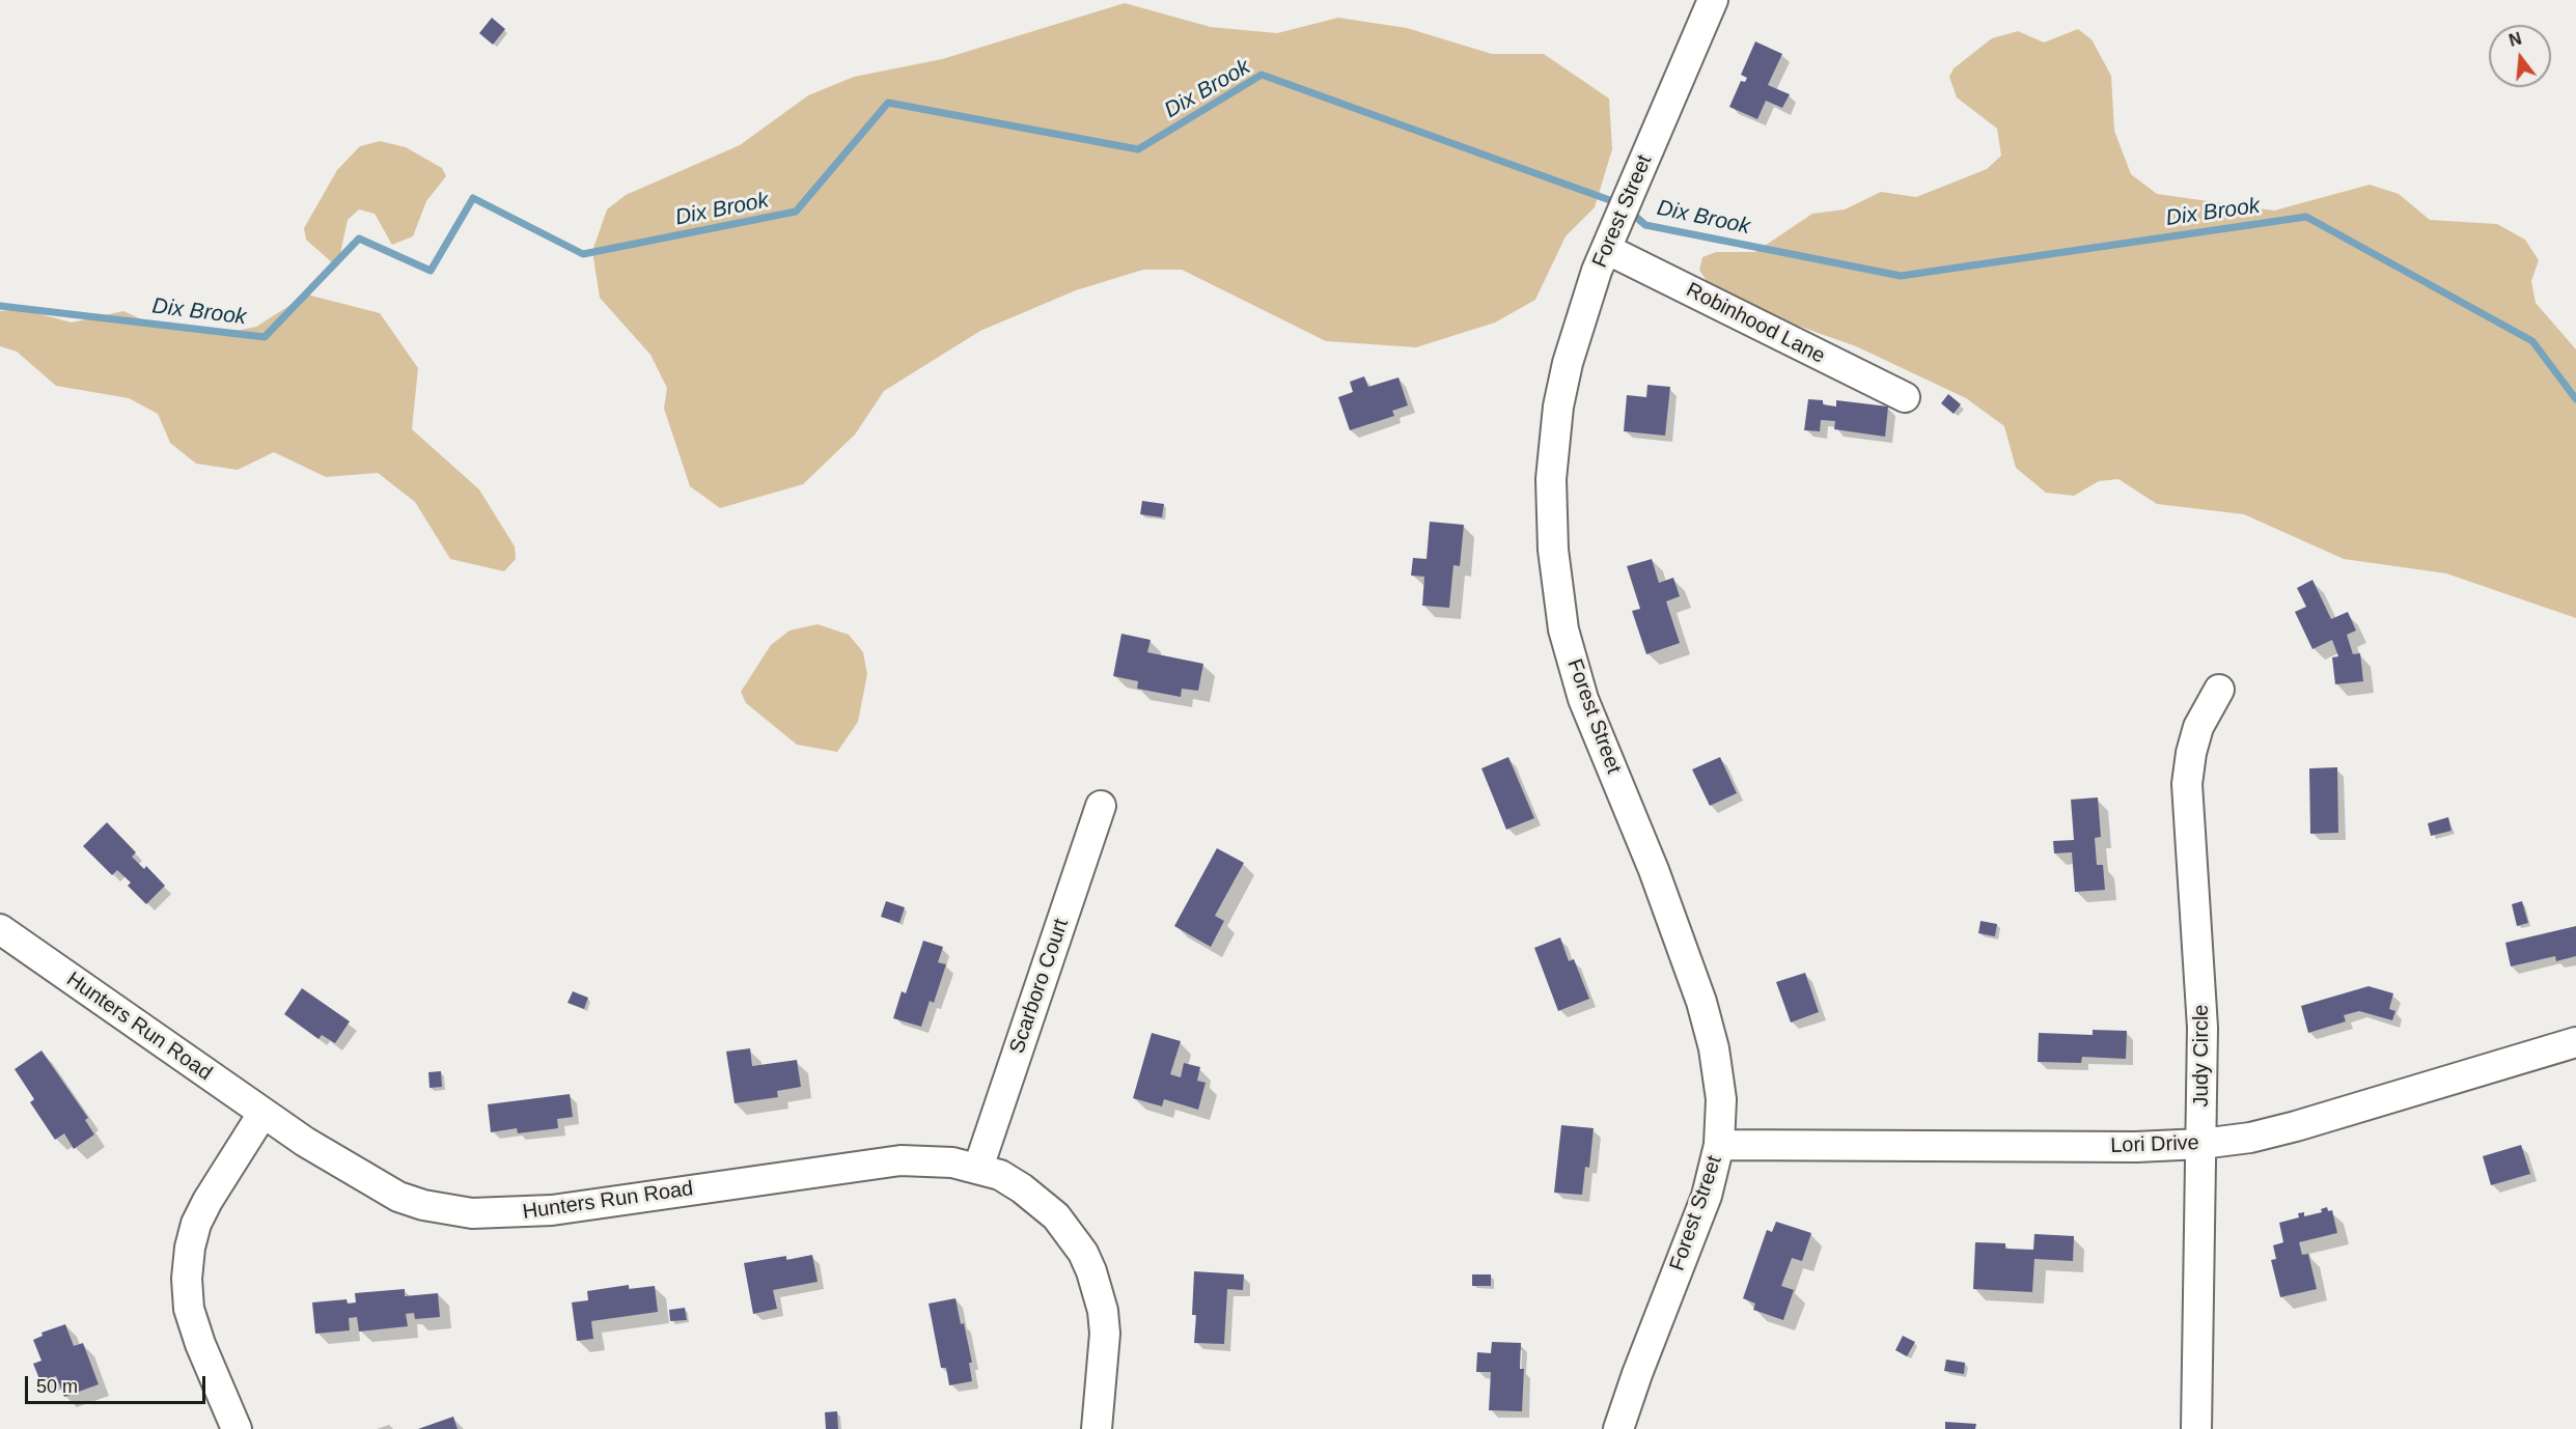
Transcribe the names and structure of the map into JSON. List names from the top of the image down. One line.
{"streets":{"street":["Forest Street","Robinhood Lane","Scarboro Court","Hunters Run Road","Judy Circle","Lori Drive"]},"crossings":[["Forest Street","Robinhood Lane"],["Forest Street","Lori Drive"],["Scarboro Court","Hunters Run Road"],["Judy Circle","Lori Drive"]],"water":["Dix Brook"],"scale_bar":"50 m","north":"top"}
